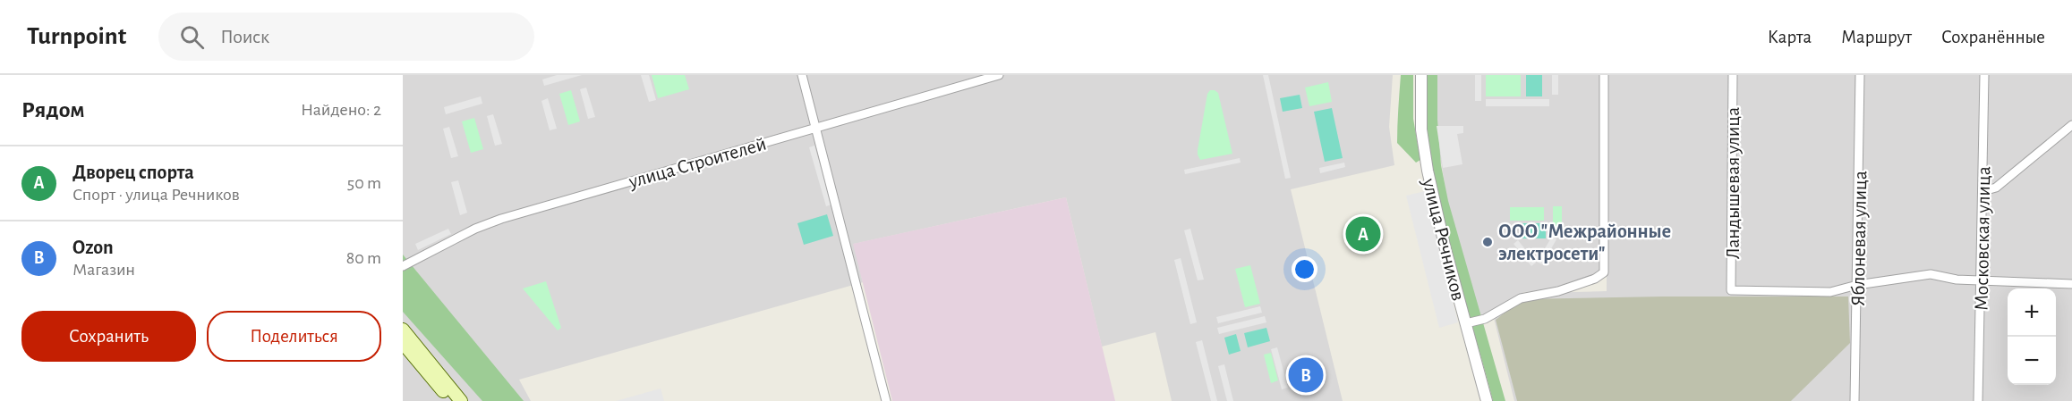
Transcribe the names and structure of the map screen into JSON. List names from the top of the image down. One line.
{"streets":{"street":["улица Строителей","Ландышевая улица","Яблоневая улица","Московская улица","улица Речников"]},"crossings":[["Ландышевая улица","Яблоневая улица"]],"places":["ООО \"Межрайонные электросети\""],"page":{"header":"Turnpoint","search":"Поиск","nav":["Карта","Маршрут","Сохранённые"],"heading":["Рядом","Найдено: 2"],"list":[{"mark":"A","name":"Дворец спорта","note":"Спорт · улица Речников","value":"50 m"},{"mark":"B","name":"Ozon","note":"Магазин","value":"80 m"}],"pins":["A","B"],"map_buttons":["+","−"],"buttons":["Сохранить","Поделиться"]}}
